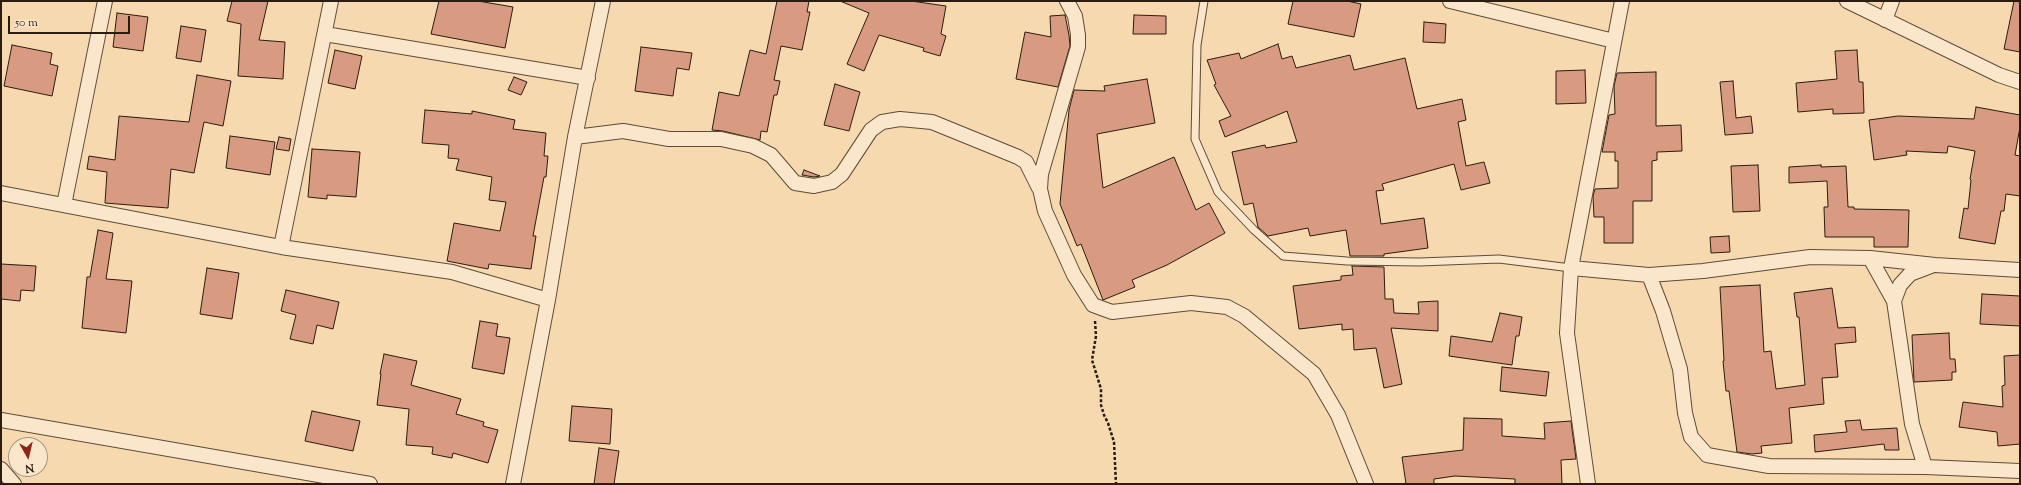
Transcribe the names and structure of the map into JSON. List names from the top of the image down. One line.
{"scale_bar":"50 m","north":"bottom"}
